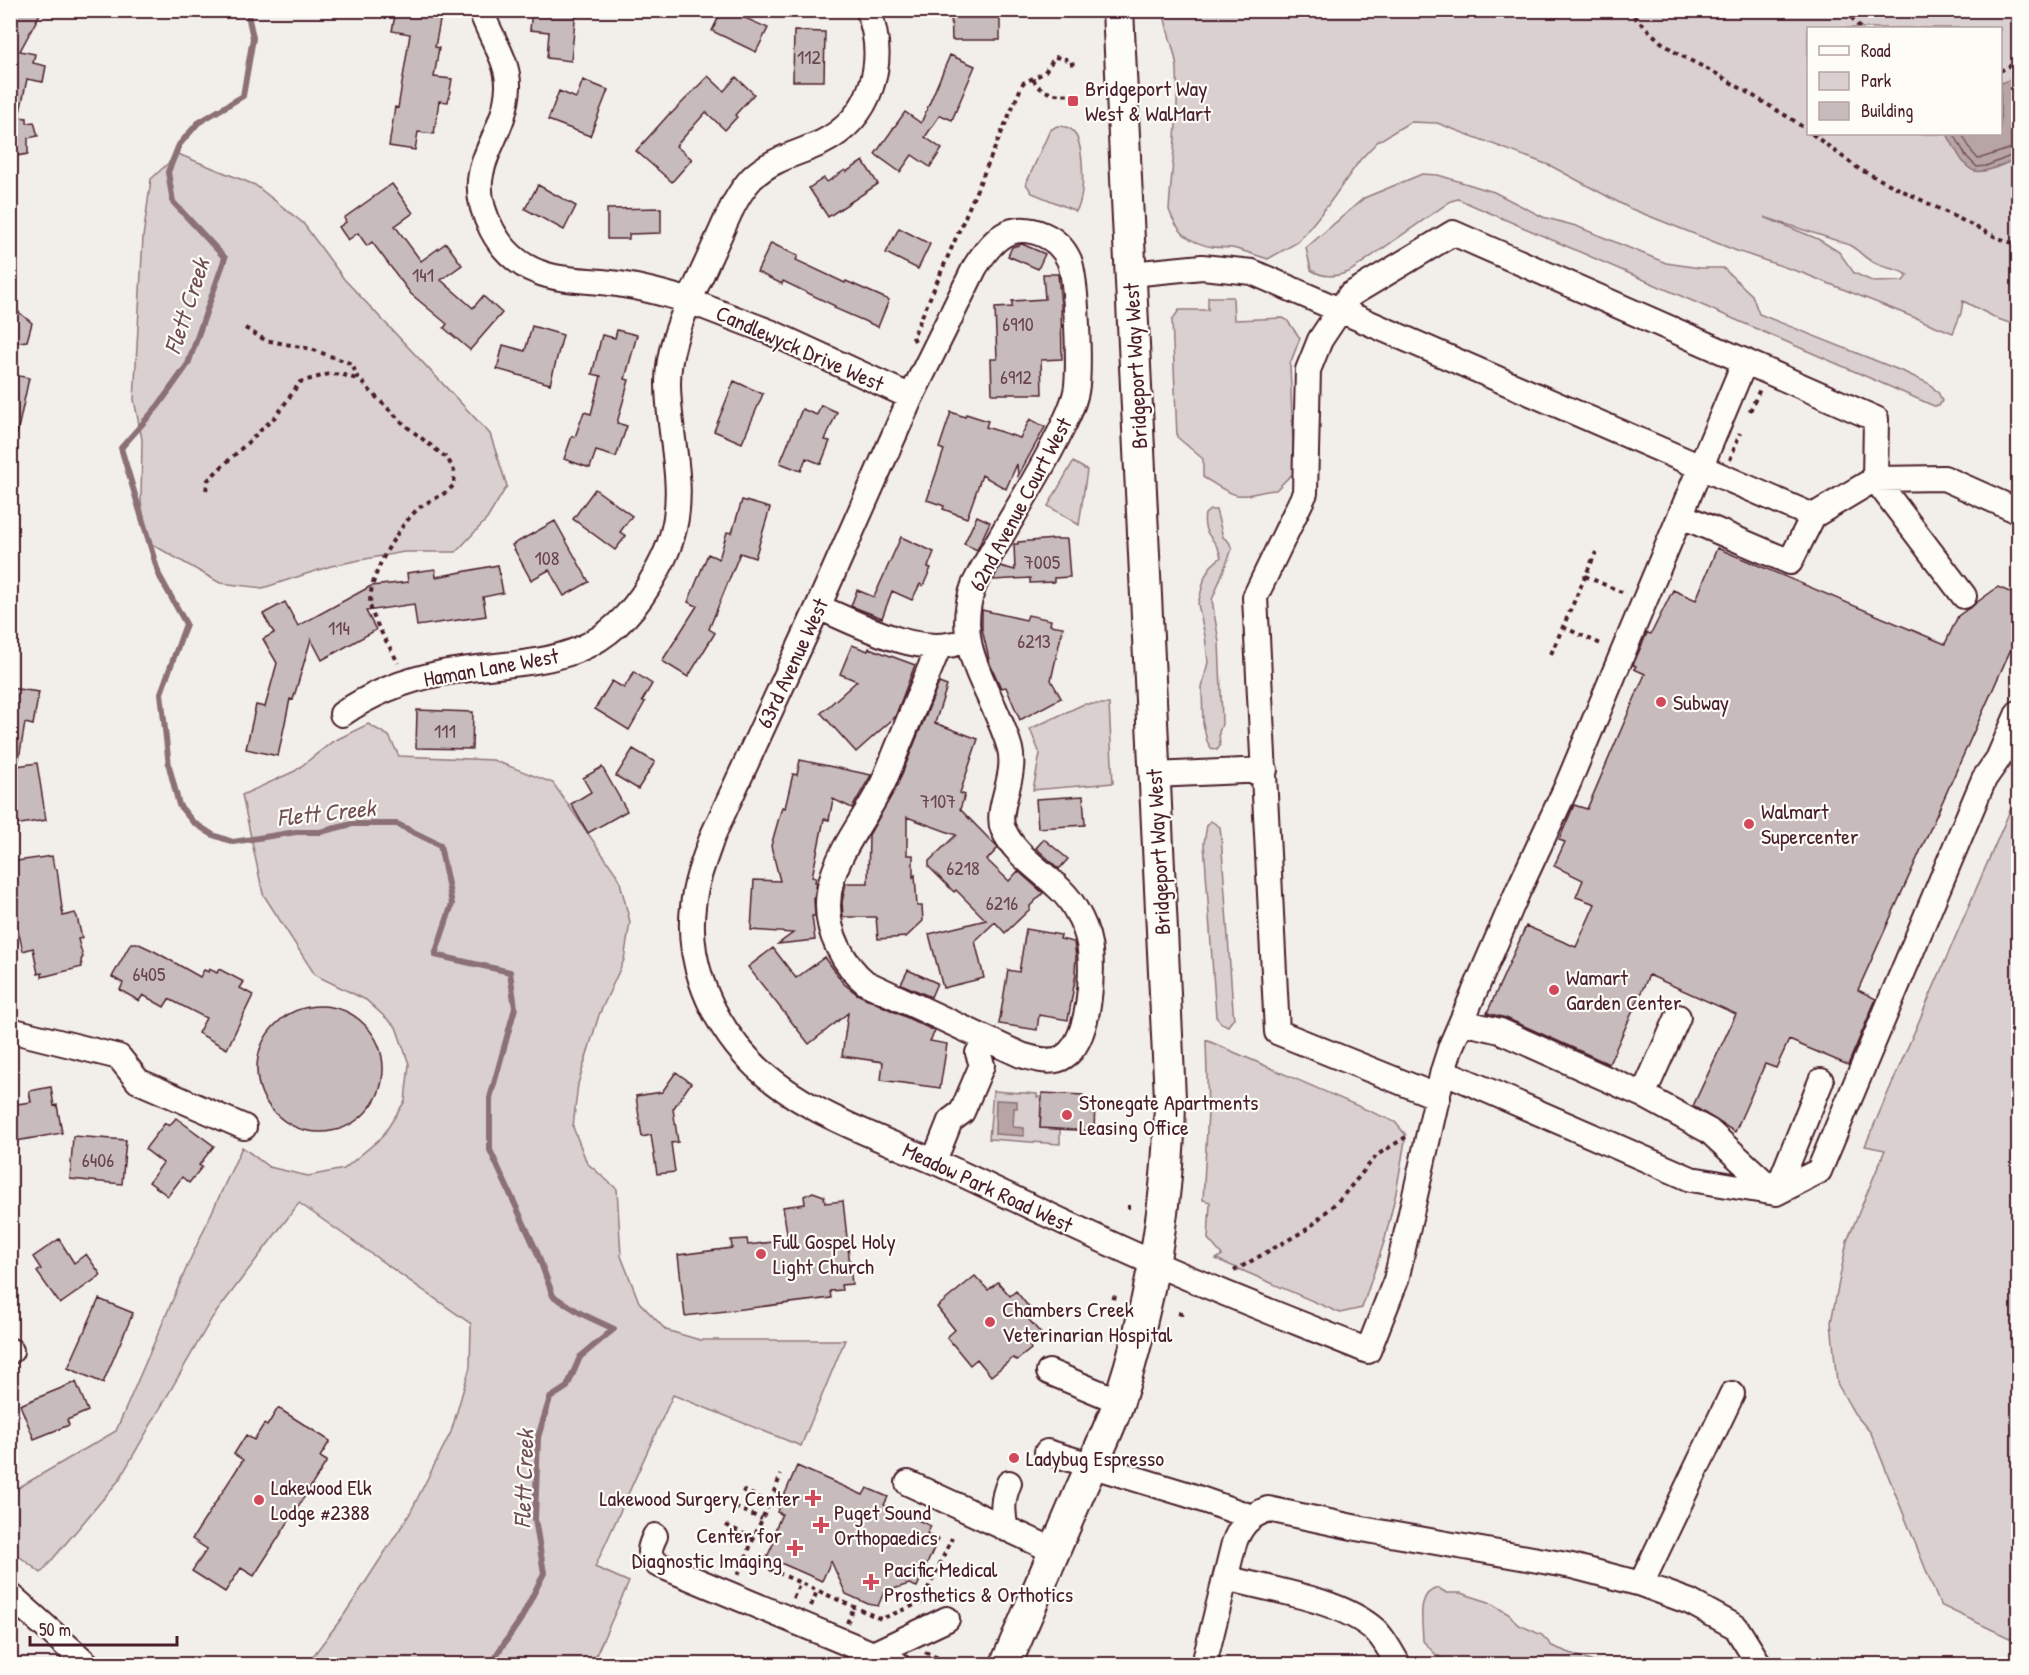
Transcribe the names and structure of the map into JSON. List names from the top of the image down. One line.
{"streets":{"main road":["Bridgeport Way West"],"street":["Candlewyck Drive West","62nd Avenue Court West","63rd Avenue West","Haman Lane West","Meadow Park Road West"]},"crossings":[["Candlewyck Drive West","63rd Avenue West"],["Candlewyck Drive West","Haman Lane West"],["Bridgeport Way West","Meadow Park Road West"],["62nd Avenue Court West","63rd Avenue West"],["63rd Avenue West","Meadow Park Road West"]],"water":["Flett Creek"],"places":{"transit":["Bridgeport Way West & WalMart"],"other":["Subway","Walmart Supercenter","Wamart Garden Center","Stonegate Apartments Leasing Office","Full Gospel Holy Light Church","Chambers Creek Veterinarian Hospital","Ladybug Espresso","Lakewood Elk Lodge #2388"],"health":["Lakewood Surgery Center","Puget Sound Orthopaedics","Center for Diagnostic Imaging","Pacific Medical Prosthetics & Orthotics"]},"house_numbers":["112","141","6910","6912","108","7005","114","6213","111","7107","6218","6216","6405","6406"],"legend":["Road","Park","Building"],"scale_bar":"50 m"}
